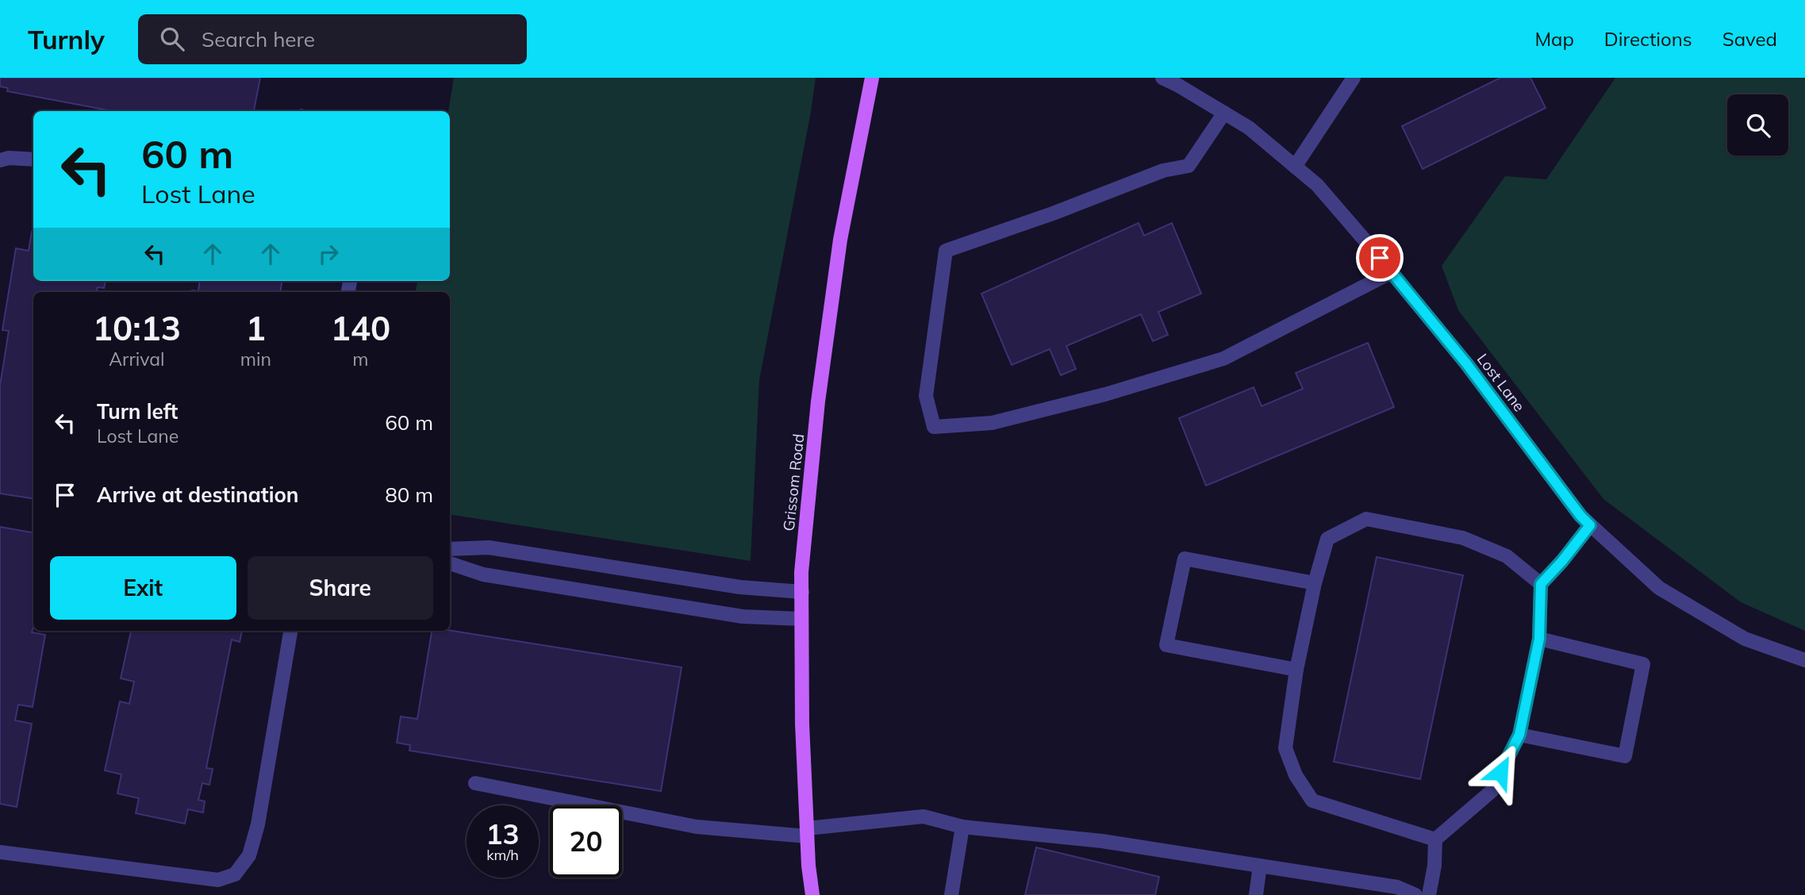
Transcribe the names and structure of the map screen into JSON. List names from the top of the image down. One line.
{"streets":{"main road":["Grissom Road"],"street":["Lost Lane"]},"page":{"header":"Turnly","search":"Search here","nav":["Map","Directions","Saved"],"turn":["60 m","Lost Lane"],"eta":["10:13","Arrival","1","min","140","m"],"list":[{"name":"Turn left","note":"Lost Lane","value":"60 m"},{"name":"Arrive at destination","value":"80 m"}],"buttons":["Exit","Share"],"speed":"13 km/h","limit":"20"}}
